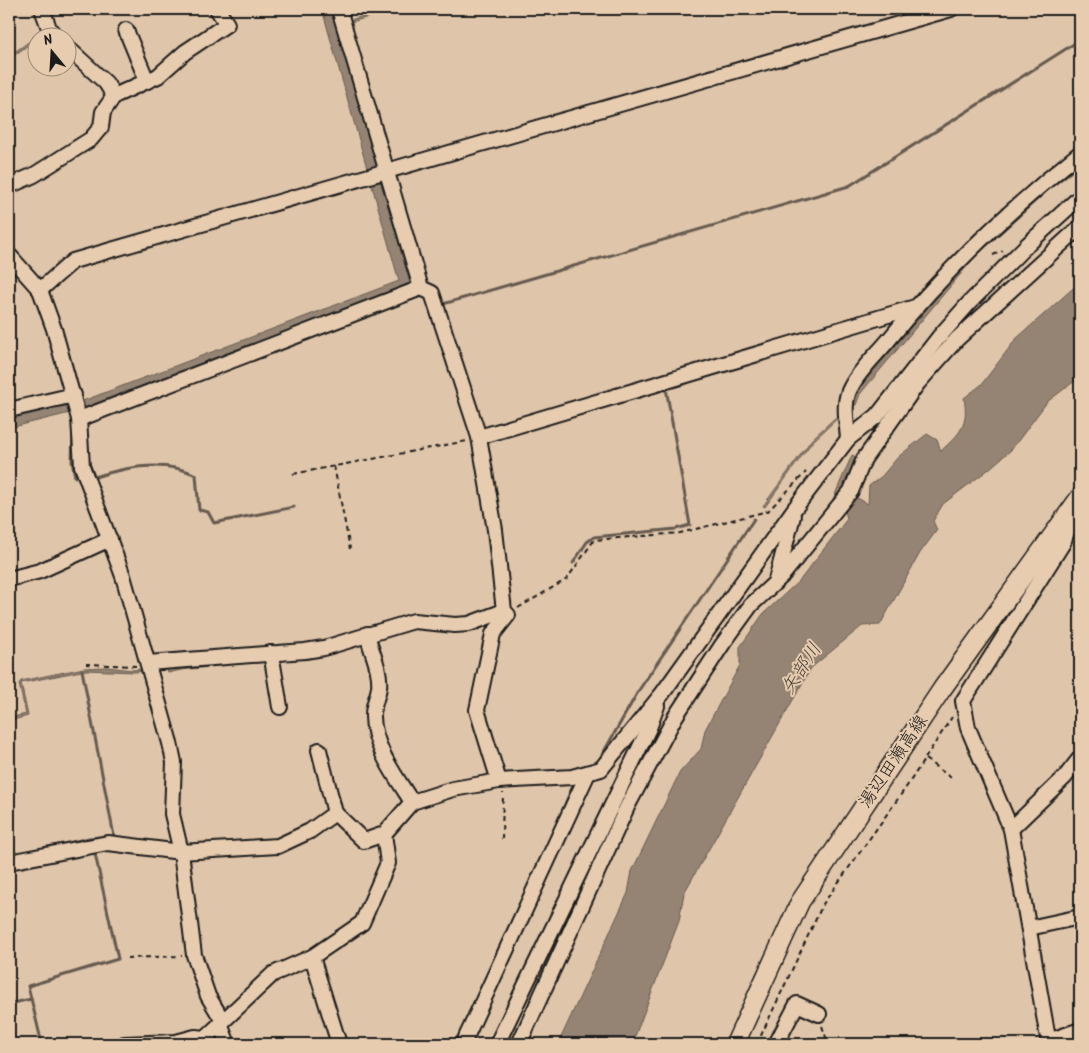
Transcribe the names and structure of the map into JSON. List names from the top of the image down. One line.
{"streets":{"main road":["湯辺田瀬高線"]},"water":["矢部川"],"north":"top"}
